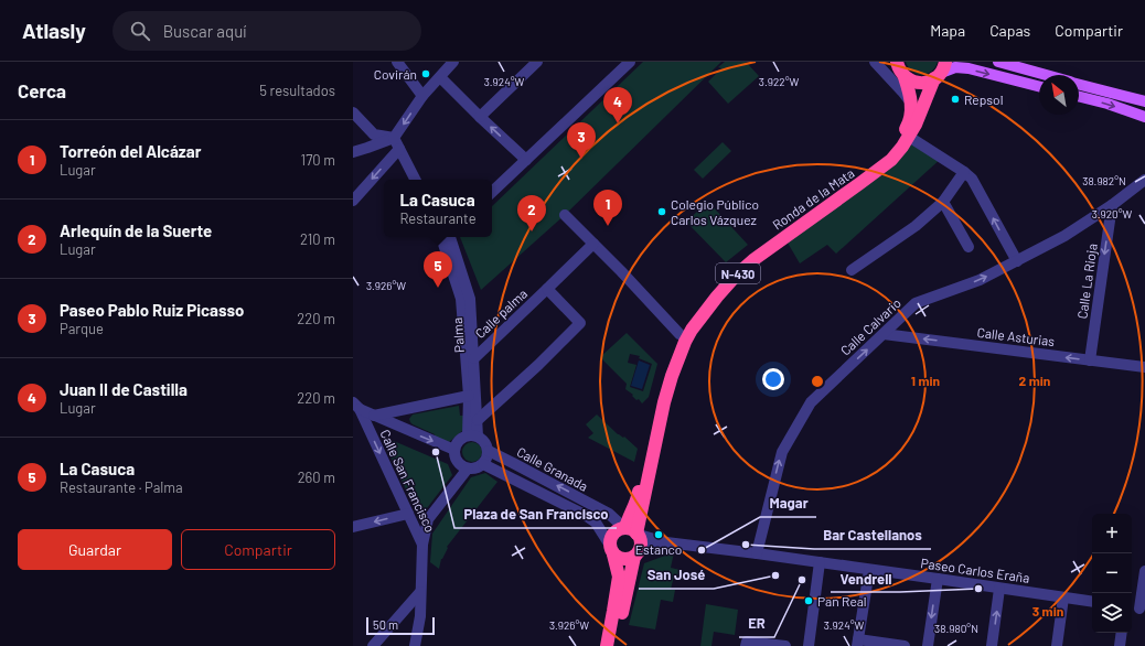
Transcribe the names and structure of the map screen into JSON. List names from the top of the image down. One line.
{"streets":{"highway":["Ronda de la Mata","N-430"],"street":["Calle La Rioja","Calle palma","Calle Calvario","Palma","Calle Asturias","Calle Granada","Calle San Francisco","Paseo Carlos Eraña"]},"crossings":[["Ronda de la Mata","N-430"],["Ronda de la Mata","Calle Granada"],["Ronda de la Mata","Paseo Carlos Eraña"],["N-430","Calle Granada"],["N-430","Paseo Carlos Eraña"],["Calle La Rioja","Calle Calvario"],["Calle La Rioja","Calle Asturias"],["Calle palma","Palma"],["Calle Calvario","Calle Asturias"],["Calle Calvario","Paseo Carlos Eraña"],["Palma","Calle Granada"],["Calle Granada","Paseo Carlos Eraña"]],"one_way":["Calle La Rioja","Calle Asturias","Calle San Francisco"],"places":["Covirán","Repsol","Colegio Público Carlos Vázquez","Plaza de San Francisco","Estanco","Bar Castellanos","Magar","San José","ER","Vendrell","Pan Real"],"scale_bar":"50 m","north":"top left","page":{"header":"Atlasly","search":"Buscar aquí","nav":["Mapa","Capas","Compartir"],"heading":["Cerca","5 resultados"],"pins":["4","3","1","2","5"],"list":[{"mark":"1","name":"Torreón del Alcázar","note":"Lugar","value":"170 m"},{"mark":"2","name":"Arlequín de la Suerte","note":"Lugar","value":"210 m"},{"mark":"3","name":"Paseo Pablo Ruiz Picasso","note":"Parque","value":"220 m"},{"mark":"4","name":"Juan II de Castilla","note":"Lugar","value":"220 m"},{"mark":"5","name":"La Casuca","note":"Restaurante · Palma","value":"260 m"}],"popup":["La Casuca","Restaurante"],"map_buttons":["+","−"],"buttons":["Guardar","Compartir"],"scale":"50 m"},"coordinates":["3.924°W","3.922°W","38.982°N","3.920°W","3.926°W","38.980°N"],"rings":["1 min","2 min","3 min"]}
